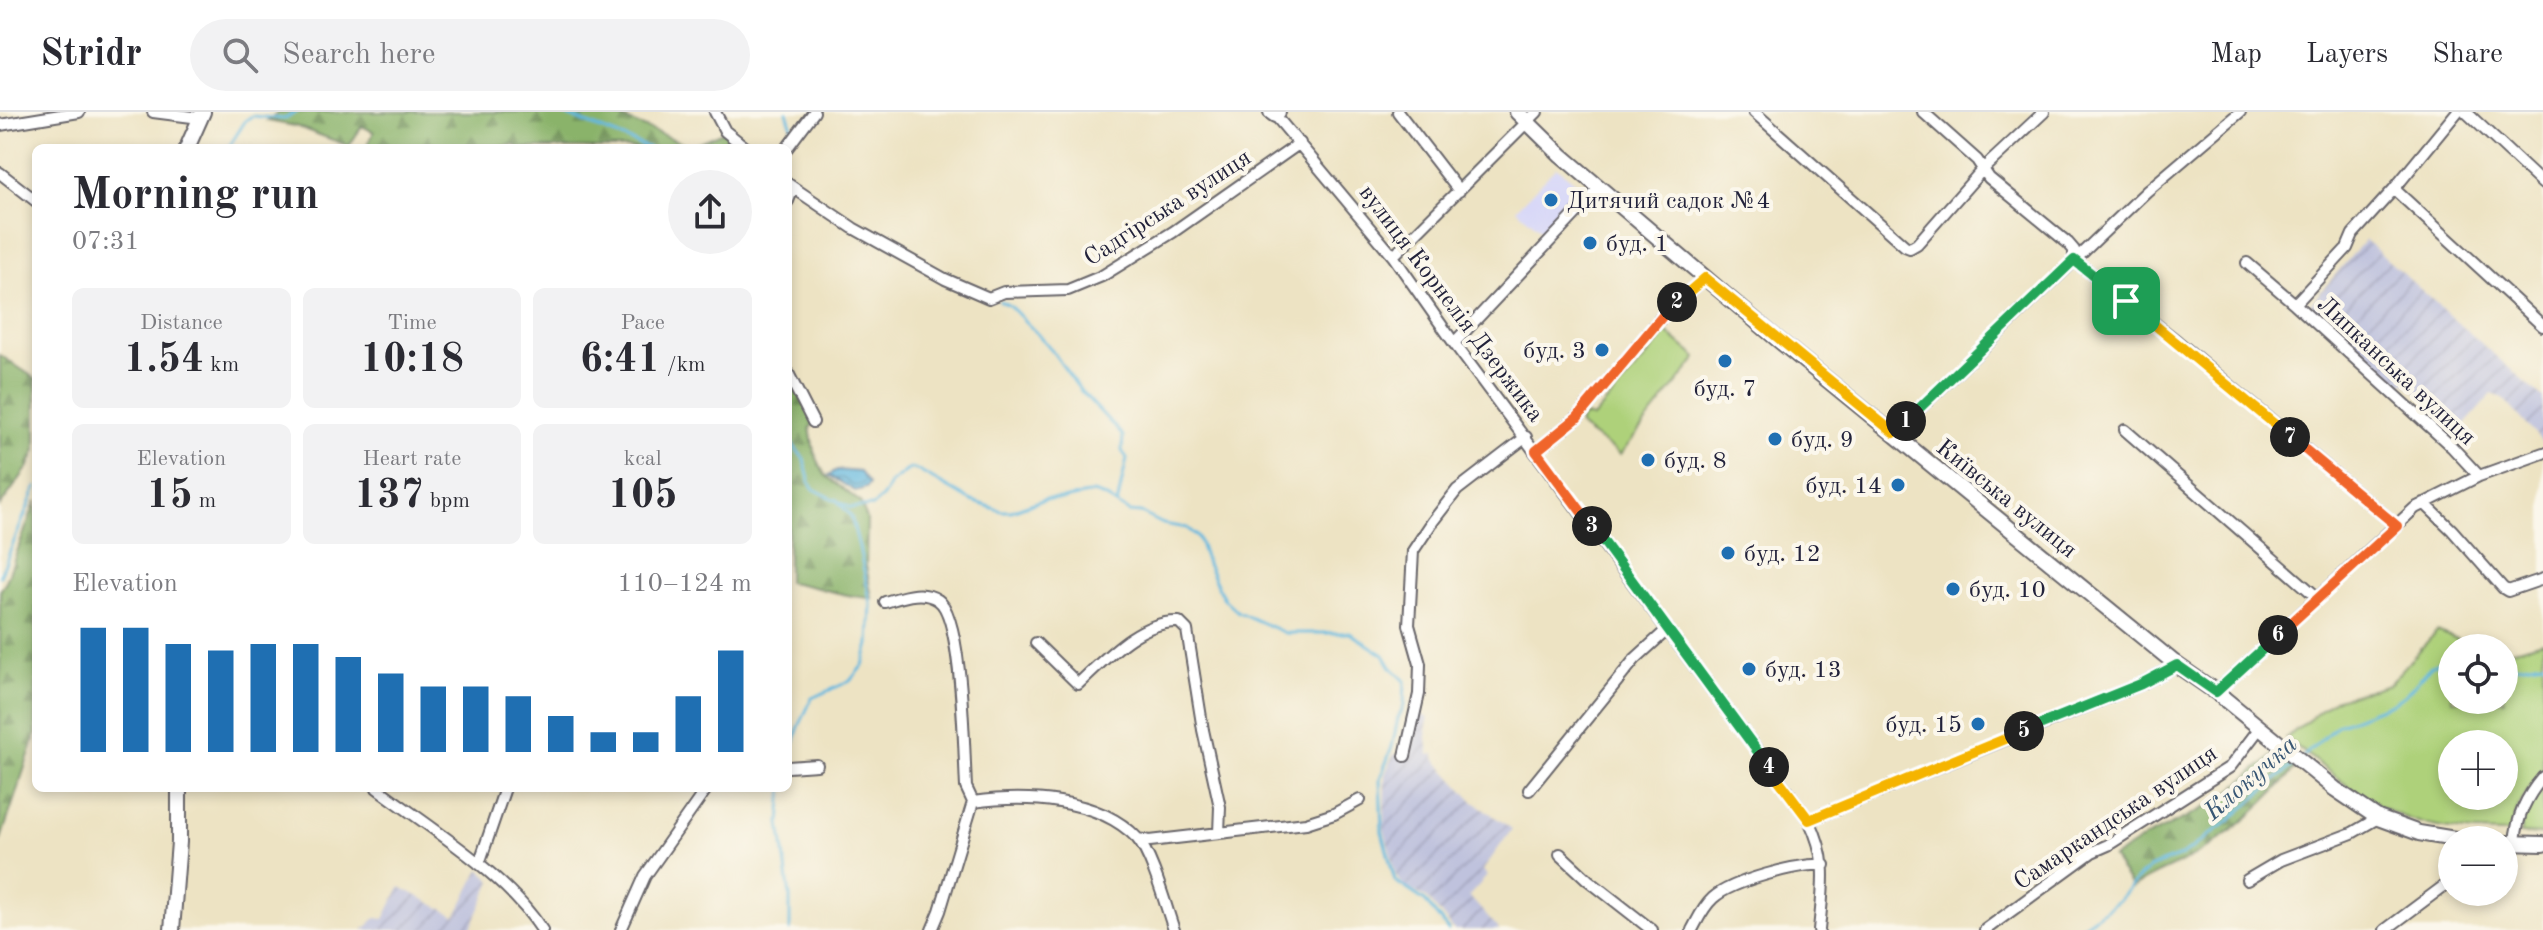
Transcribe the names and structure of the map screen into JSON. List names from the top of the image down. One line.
{"streets":{"street":["Садгірська вулиця","вулиця Корнелія Дзержика","Липканська вулиця","Київська вулиця","Самаркандська вулиця"]},"crossings":[["Садгірська вулиця","вулиця Корнелія Дзержика"],["Київська вулиця","Самаркандська вулиця"]],"water":["Клокучка"],"places":["Дитячий садок №4","буд. 1","буд. 3","буд. 7","буд. 9","буд. 8","буд. 14","буд. 12","буд. 10","буд. 13","буд. 15"],"page":{"header":"Stridr","search":"Search here","nav":["Map","Layers","Share"],"heading":["Morning run","07:31"],"stats":[["Distance","1.54 km"],["Time","10:18"],["Pace","6:41 /km"],["Elevation","15 m"],["Heart rate","137 bpm"],["kcal","105"]],"pins":["2","1","7","3","6","5","4"],"chart":["Elevation","110–124 m"],"map_buttons":["+","−"]}}
